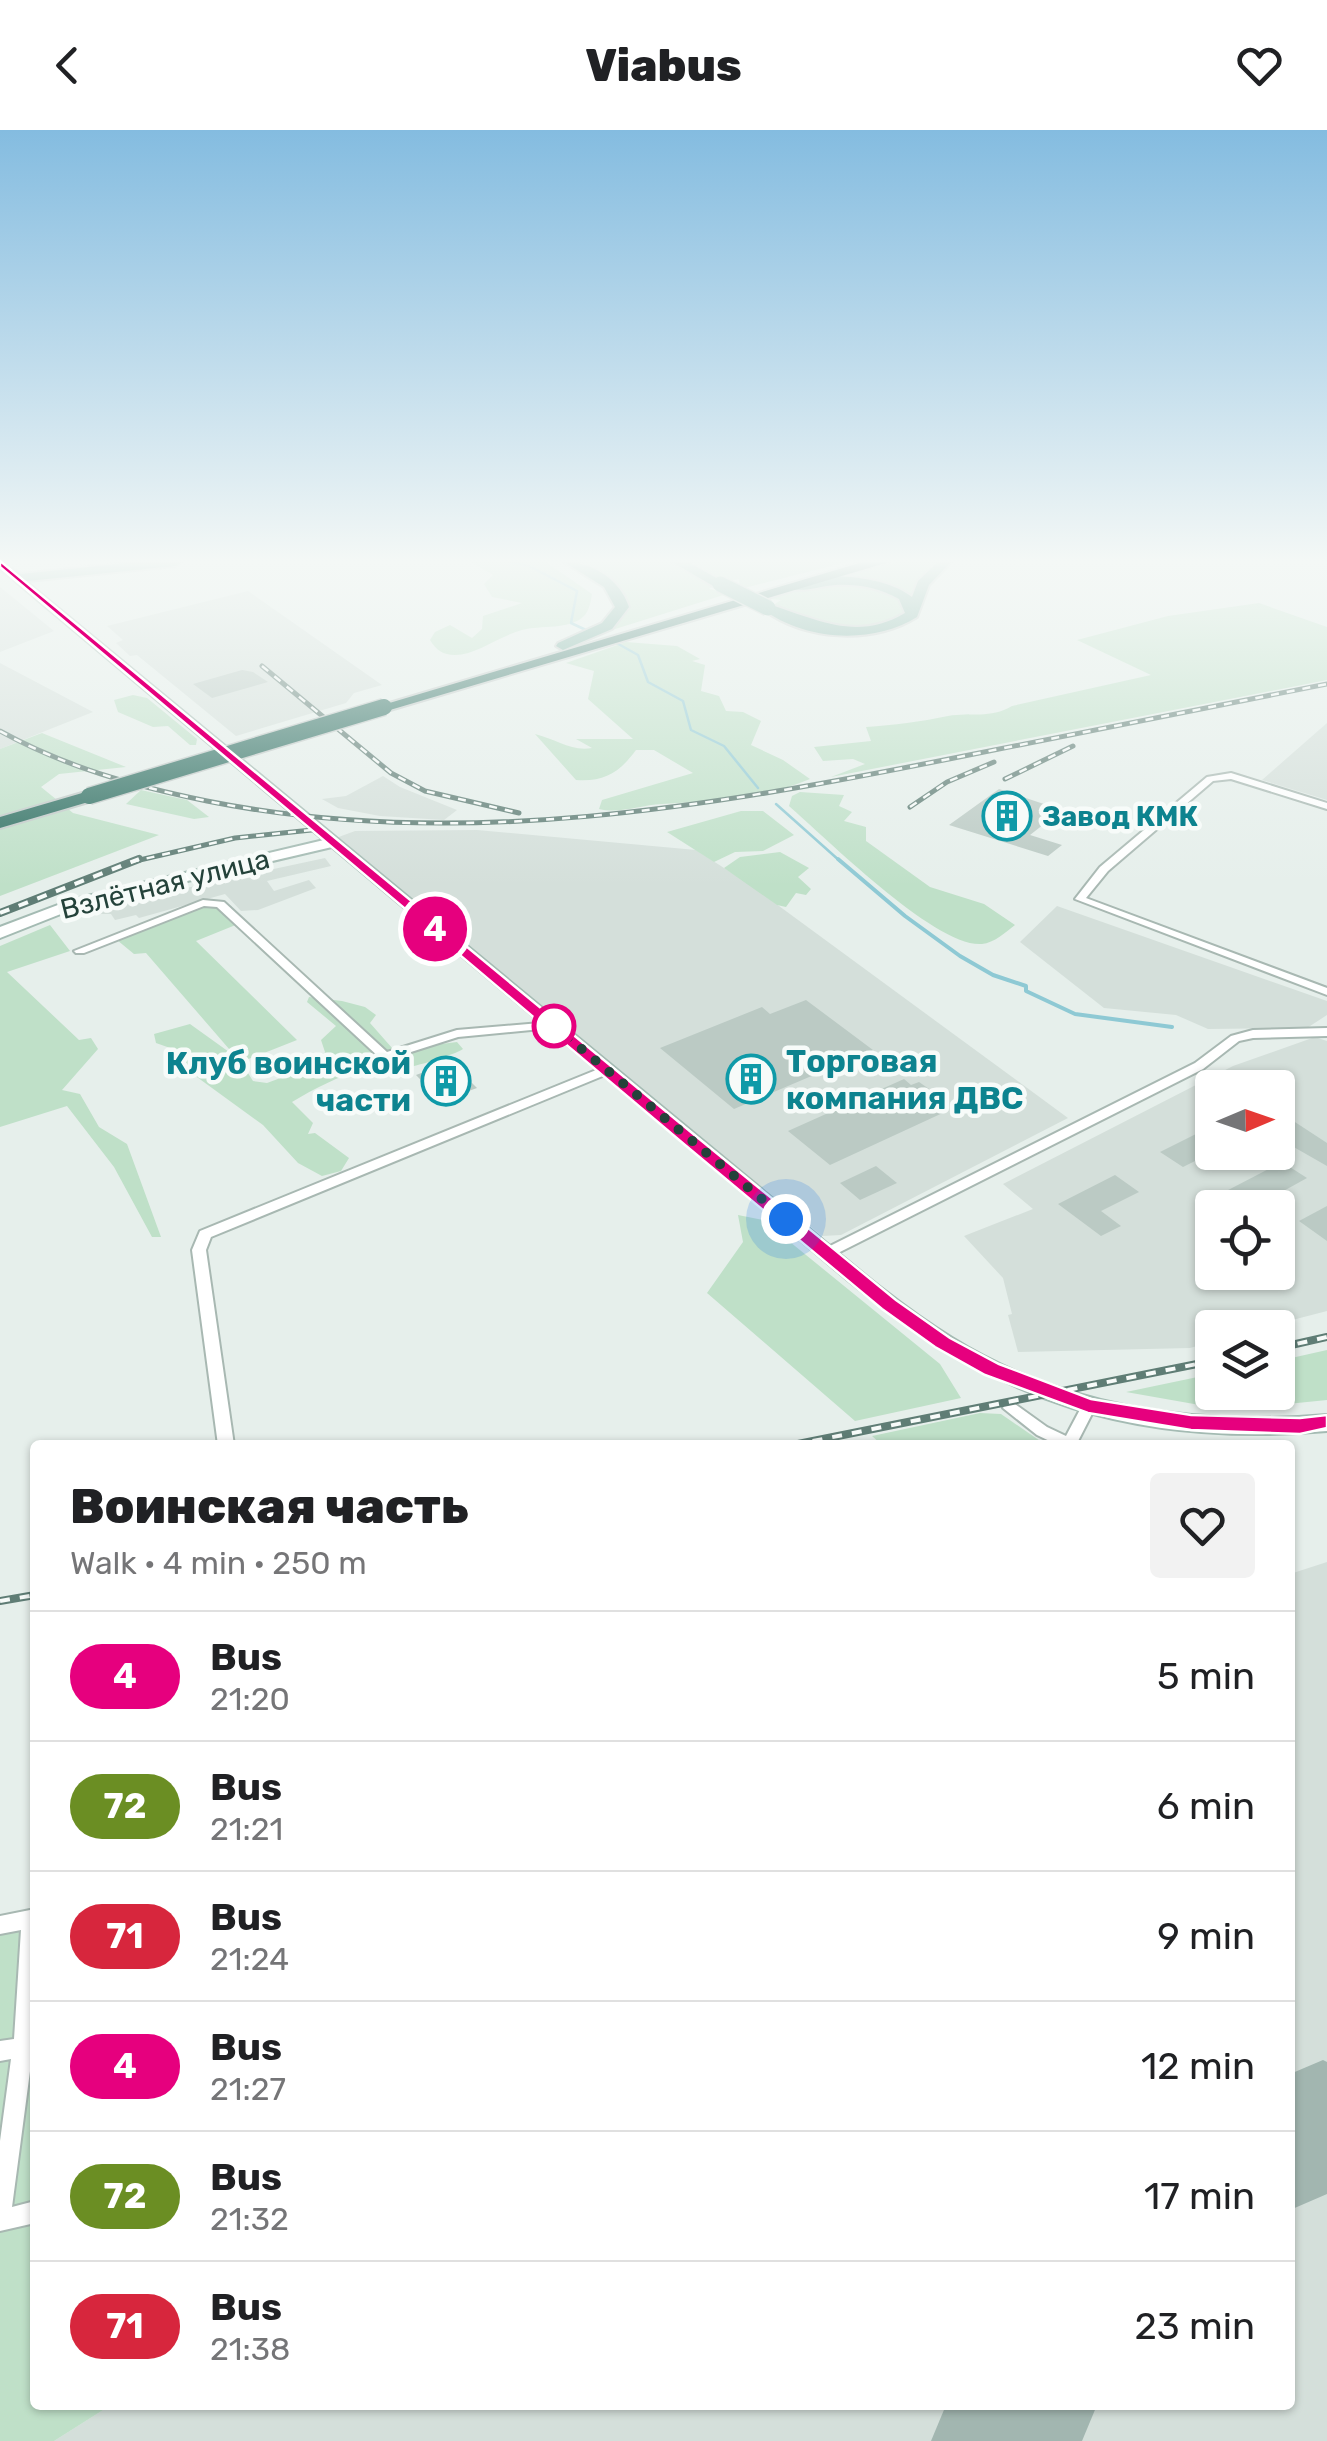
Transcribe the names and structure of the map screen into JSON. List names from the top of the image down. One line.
{"streets":{"main road":["Взлётная улица"]},"places":{"building":["Завод КМК","Торговая компания ДВС","Клуб воинской части"]},"lines":["bus line 4"],"north":"right","page":{"header":"Viabus","on_map":"4","heading":["Воинская часть","Walk · 4 min · 250 m"],"list":[{"mark":"4","name":"Bus","note":"21:20","value":"5 min"},{"mark":"72","name":"Bus","note":"21:21","value":"6 min"},{"mark":"71","name":"Bus","note":"21:24","value":"9 min"},{"mark":"4","name":"Bus","note":"21:27","value":"12 min"},{"mark":"72","name":"Bus","note":"21:32","value":"17 min"},{"mark":"71","name":"Bus","note":"21:38","value":"23 min"}]}}
